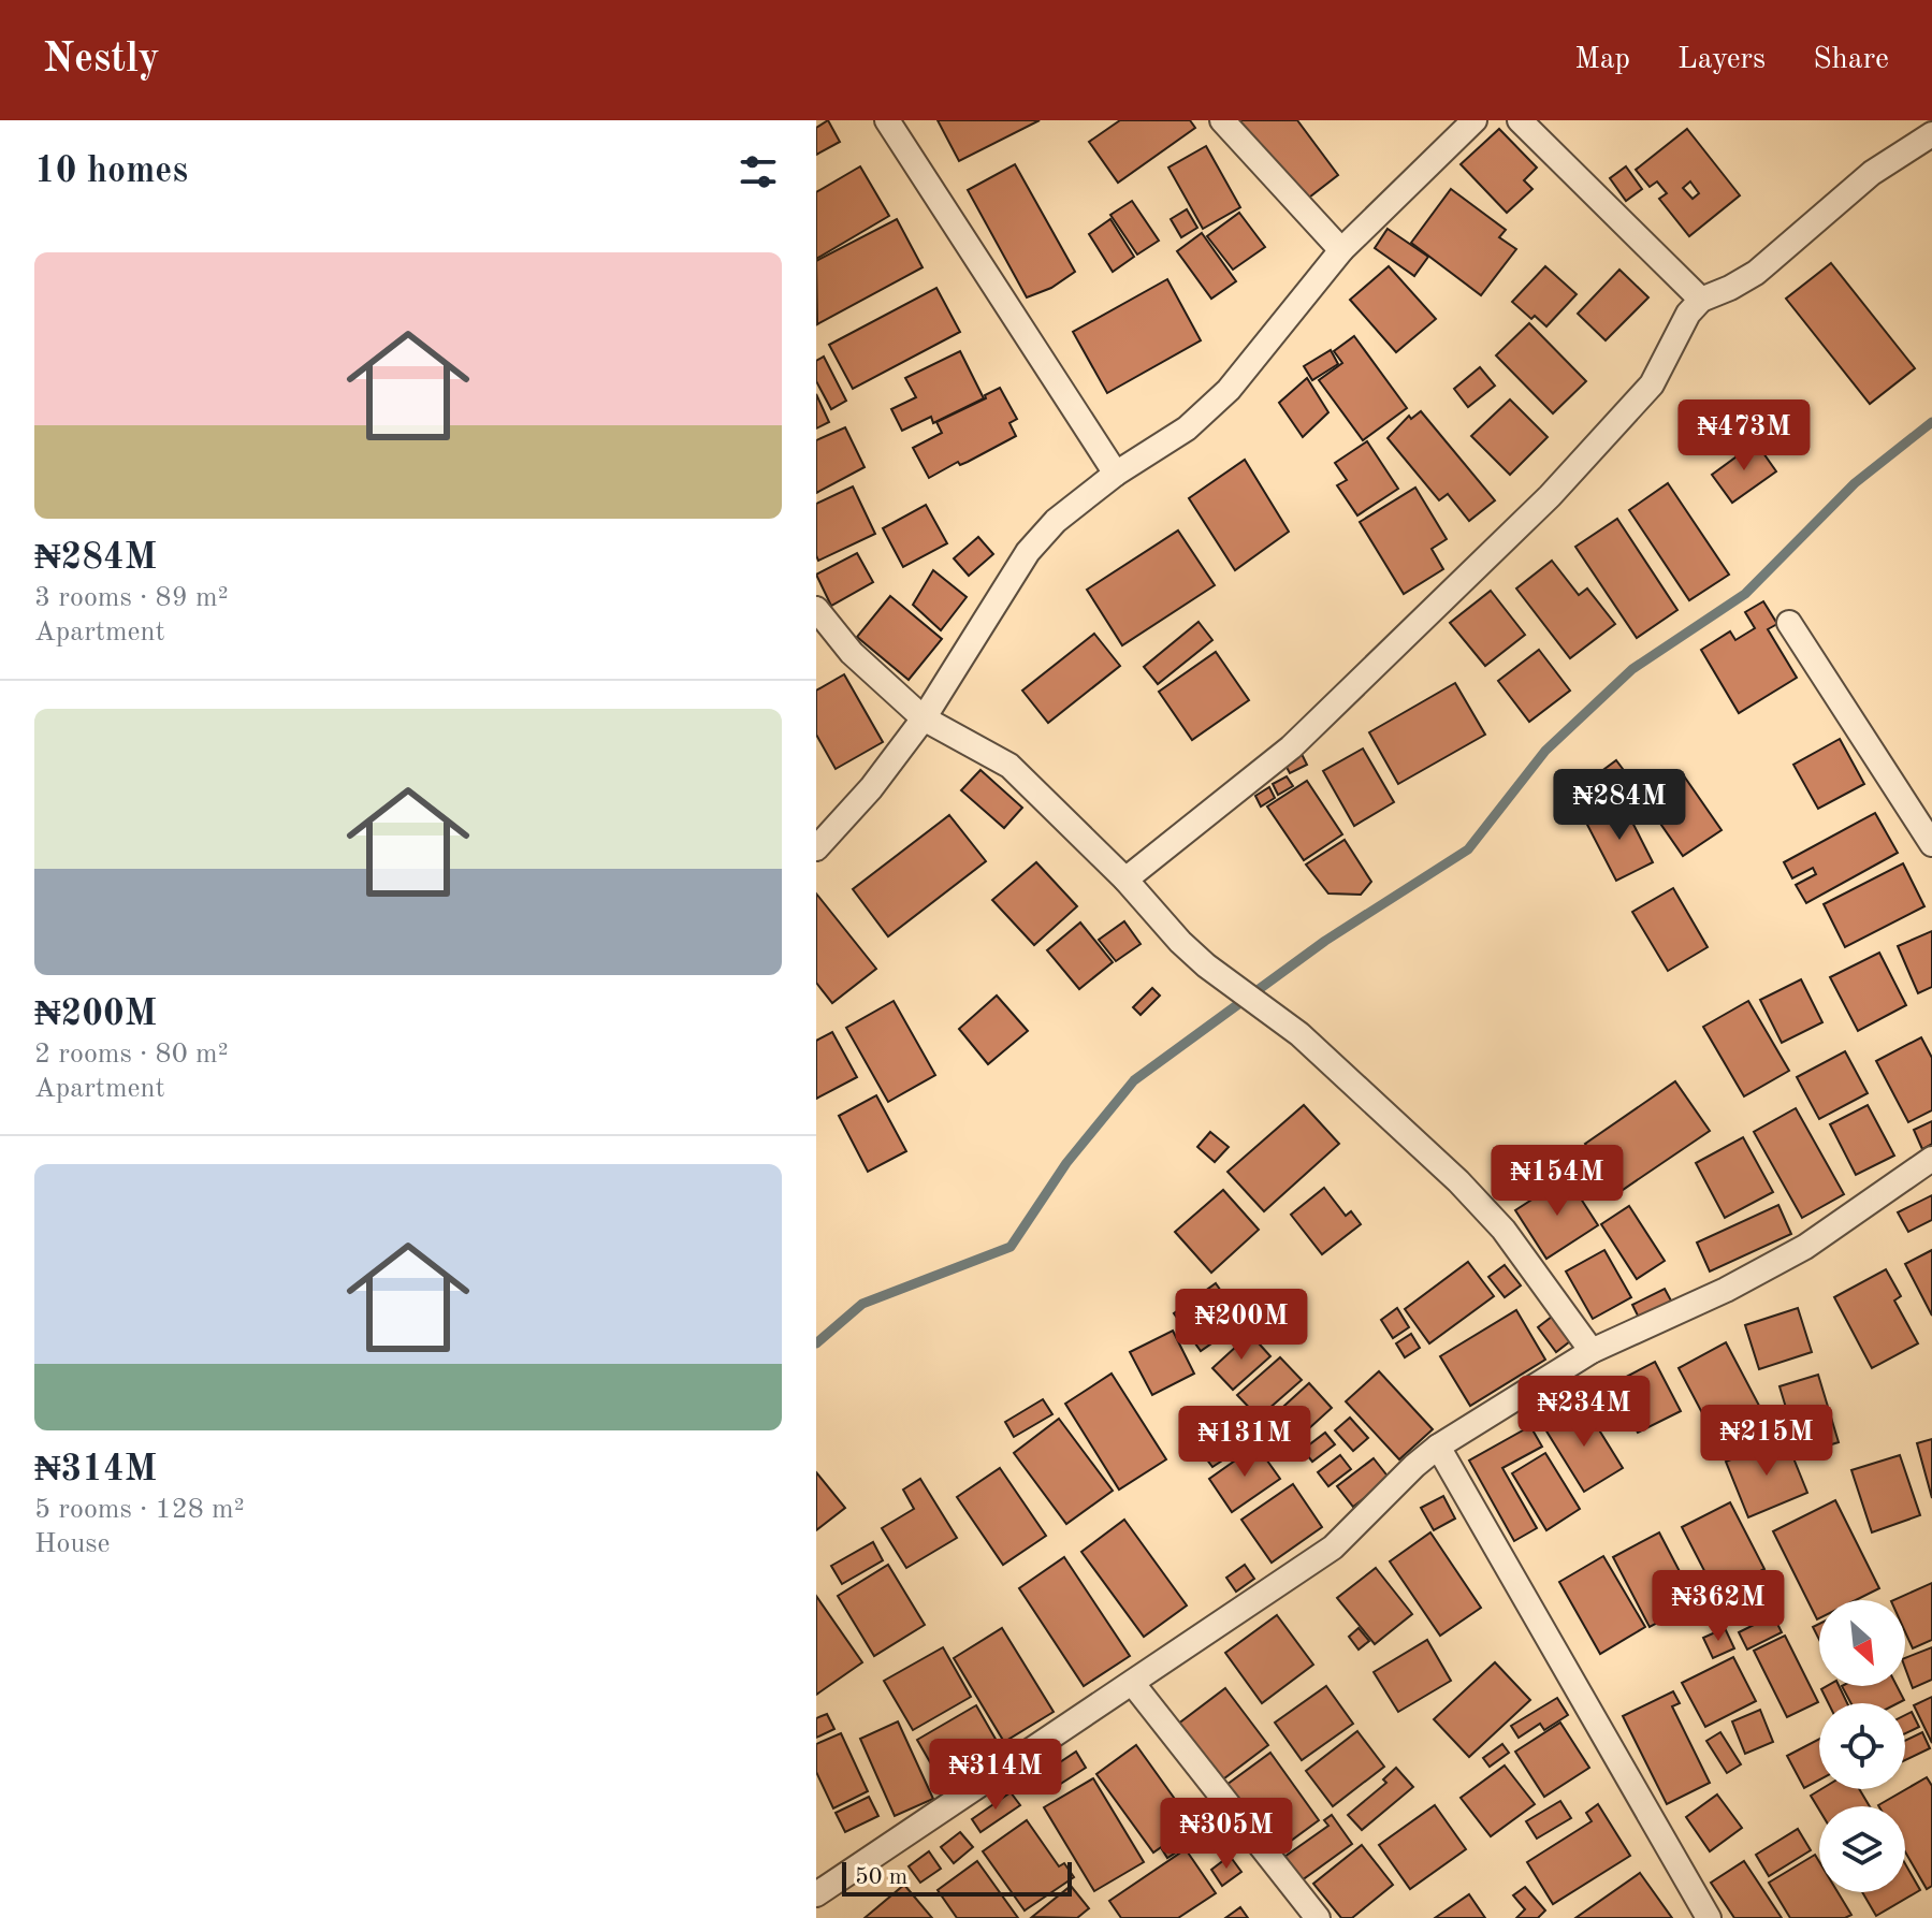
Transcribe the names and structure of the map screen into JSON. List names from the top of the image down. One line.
{"scale_bar":"50 m","north":"bottom right","page":{"header":"Nestly","nav":["Map","Layers","Share"],"heading":"10 homes","list":[{"name":"₦284M","note":"3 rooms · 89 m² · Apartment"},{"name":"₦200M","note":"2 rooms · 80 m² · Apartment"},{"name":"₦314M","note":"5 rooms · 128 m² · House"}],"price":["₦473M","₦284M","₦154M","₦200M","₦234M","₦215M","₦131M","₦362M","₦314M","₦305M"],"scale":"50 m"}}
